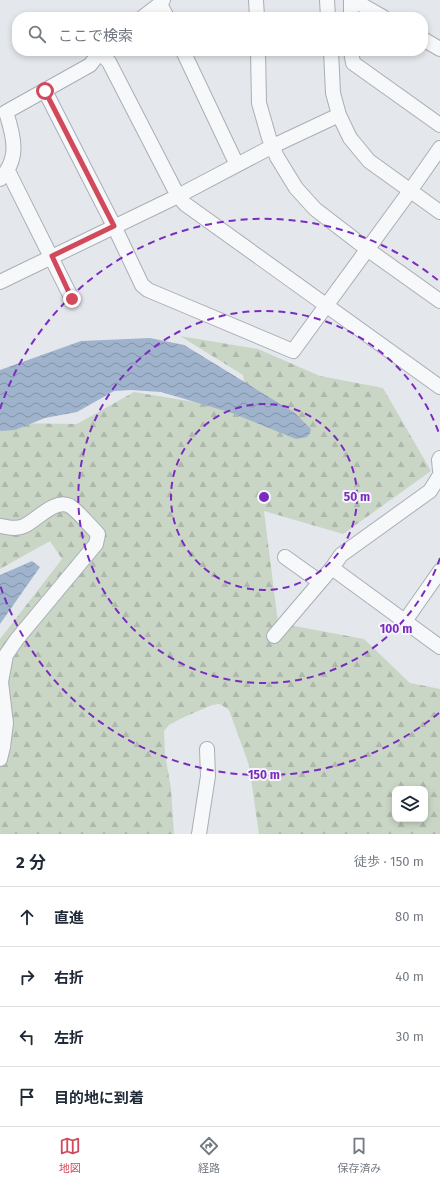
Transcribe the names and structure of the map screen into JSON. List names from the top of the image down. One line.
{"page":{"search":"ここで検索","heading":["2 分","徒歩 · 150 m"],"list":[["直進","80 m"],["右折","40 m"],["左折","30 m"],"目的地に到着"],"nav":["地図","経路","保存済み"]},"rings":["50 m","100 m","150 m"]}
